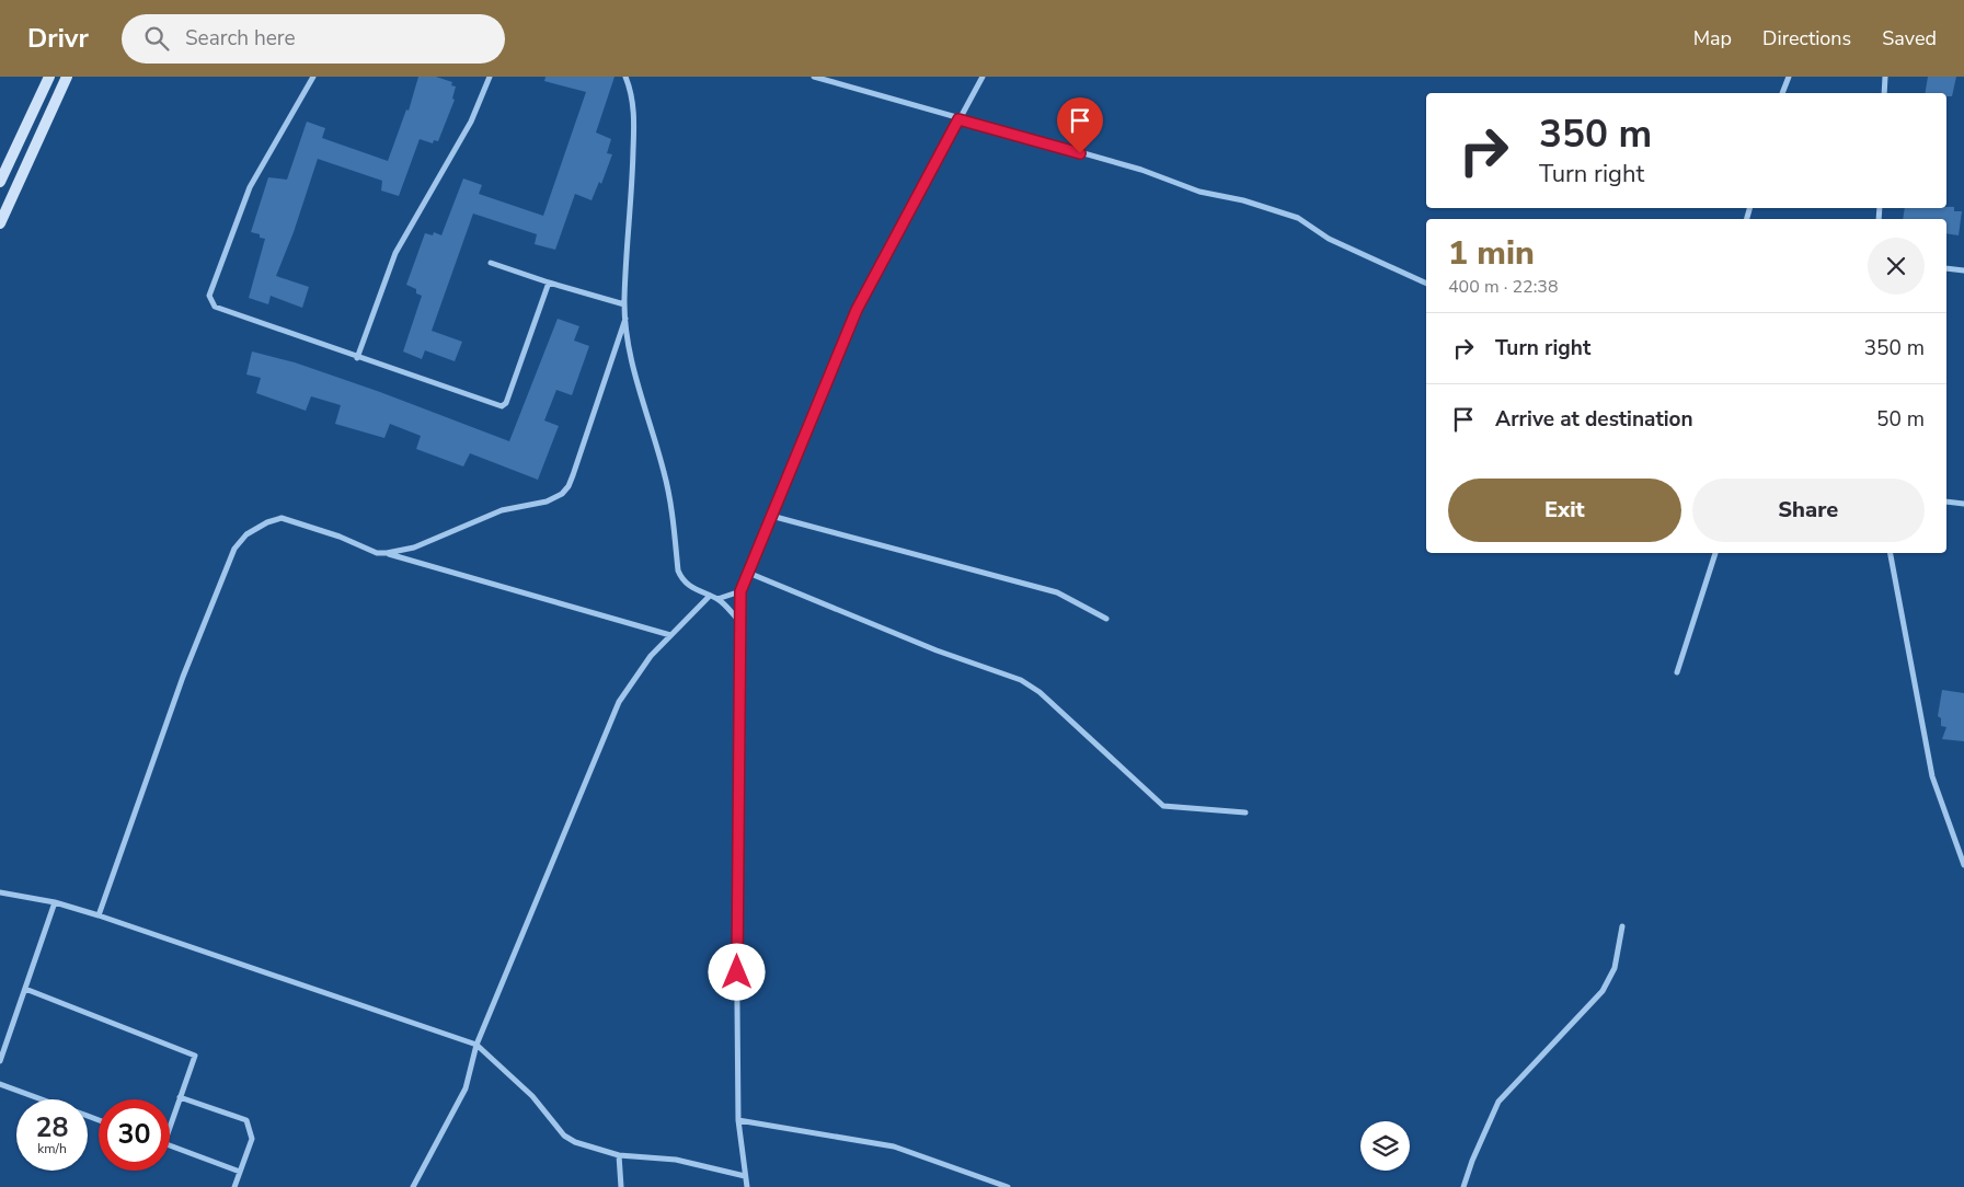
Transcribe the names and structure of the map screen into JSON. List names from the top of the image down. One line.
{"page":{"header":"Drivr","search":"Search here","nav":["Map","Directions","Saved"],"turn":["350 m","Turn right"],"heading":["1 min","400 m · 22:38"],"list":[{"name":"Turn right","value":"350 m"},{"name":"Arrive at destination","value":"50 m"}],"buttons":["Exit","Share"],"speed":"28 km/h","limit":"30"}}
